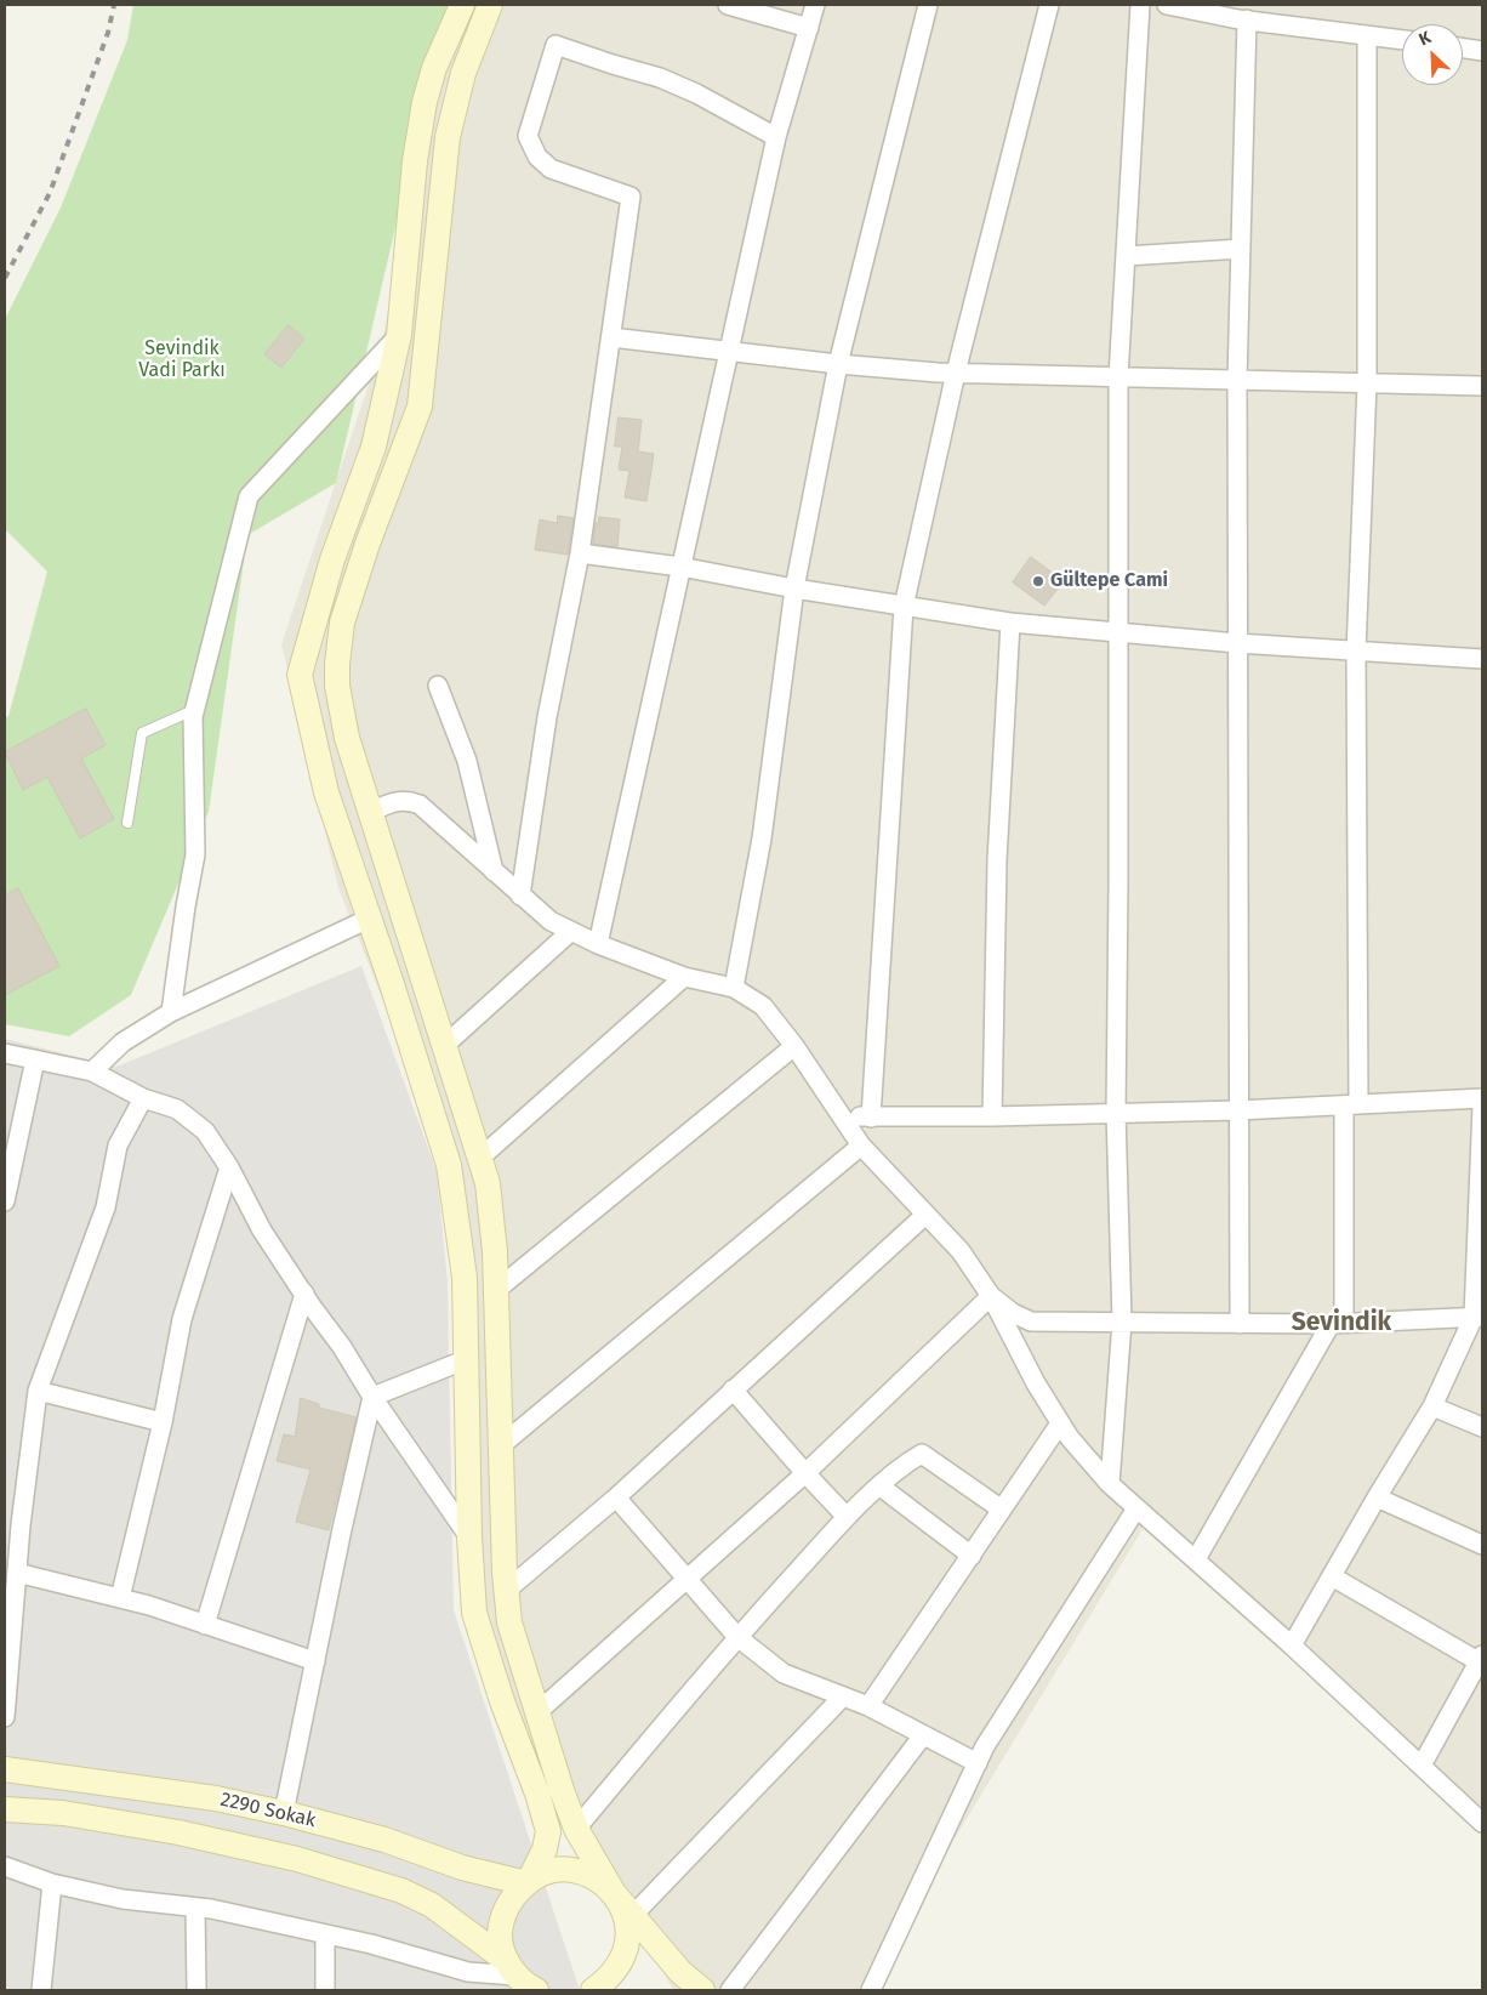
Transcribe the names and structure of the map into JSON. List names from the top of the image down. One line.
{"streets":{"main road":["2290 Sokak"]},"districts":["Sevindik"],"parks":["Sevindik Vadi Parkı"],"places":["Gültepe Cami"],"north":"top left"}
